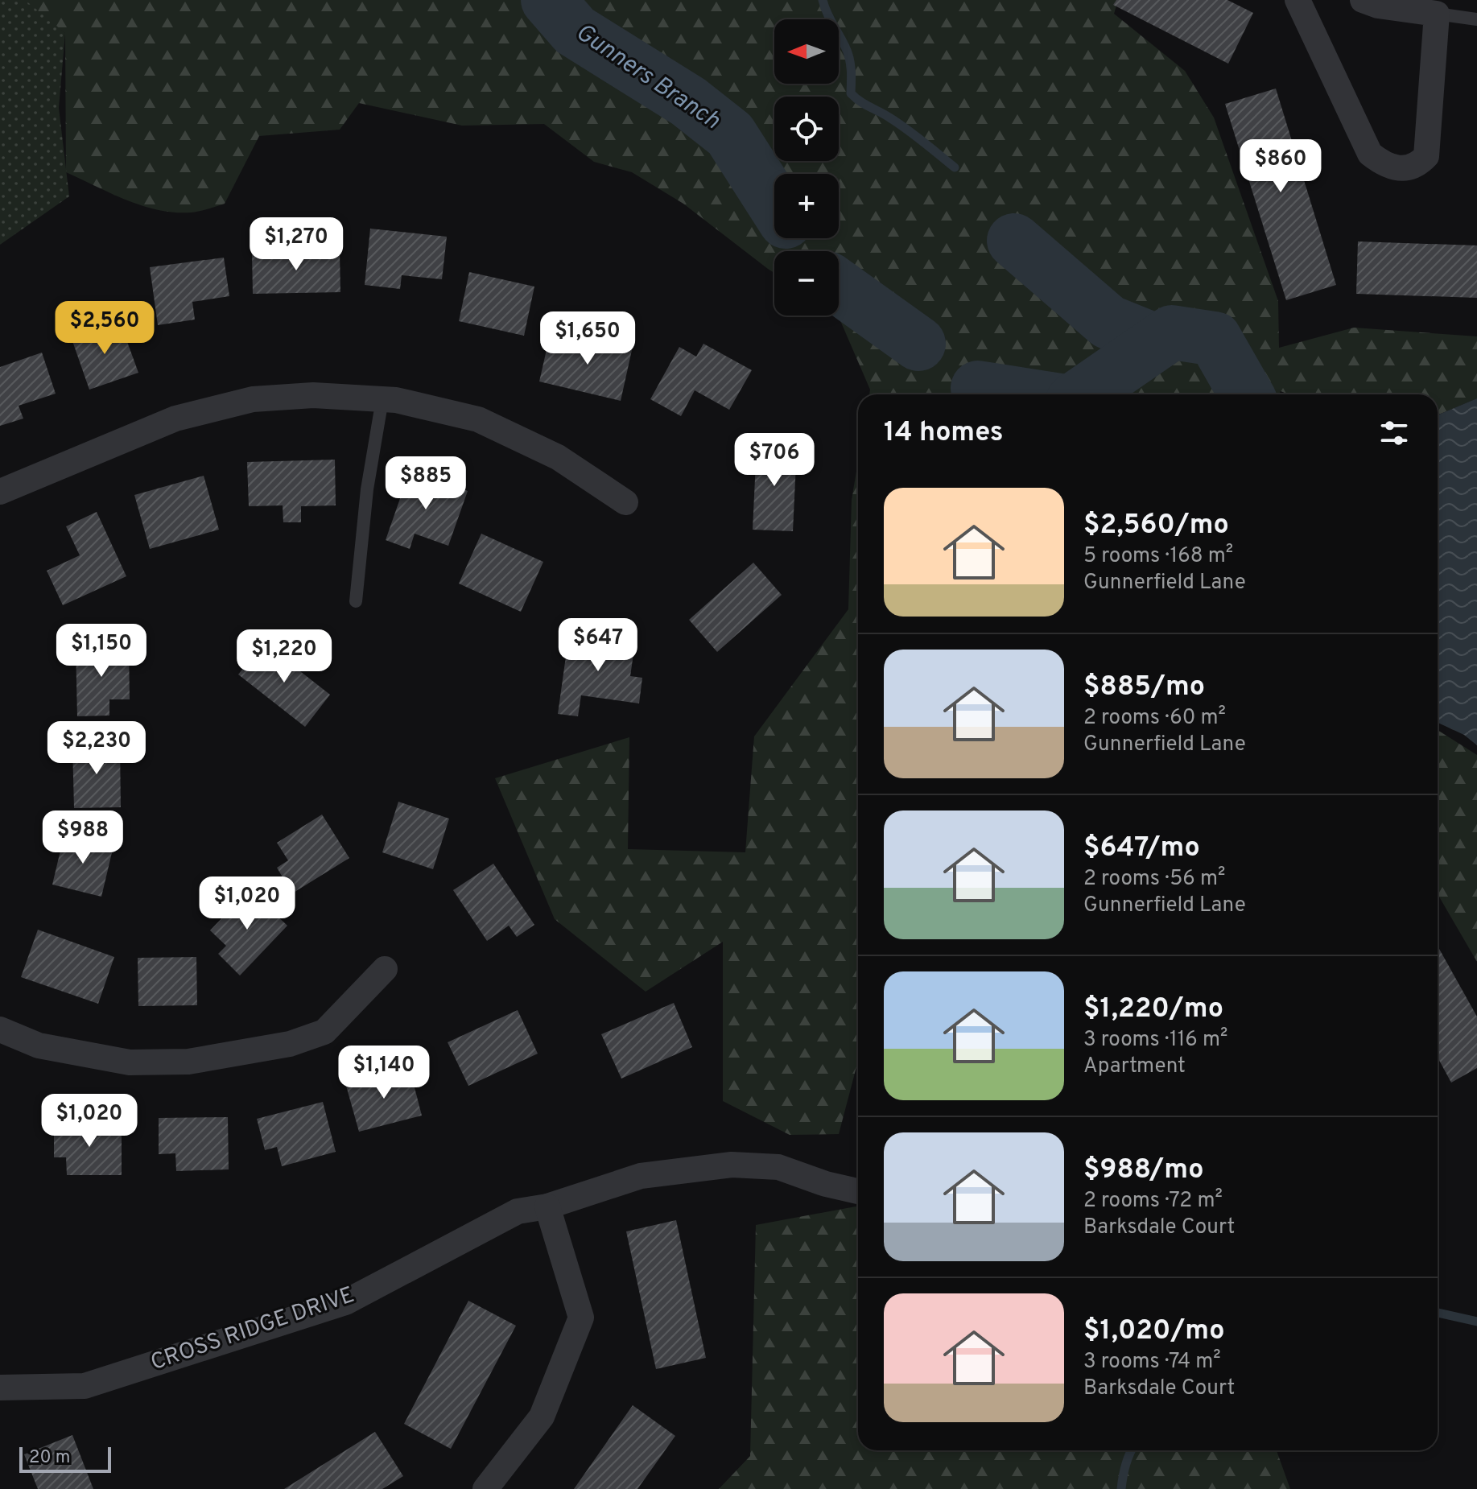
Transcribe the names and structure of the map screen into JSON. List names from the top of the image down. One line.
{"streets":{"street":["CROSS RIDGE DRIVE"]},"water":["Gunners Branch"],"scale_bar":"20 m","north":"left","page":{"map_buttons":["+","−"],"price":["$860","$1,270","$2,560","$1,650","$706","$885","$647","$1,150","$1,220","$2,230","$988","$1,020","$1,140","$1,020"],"heading":"14 homes","list":[{"name":"$2,560/mo","note":"5 rooms · 168 m² · Gunnerfield Lane"},{"name":"$885/mo","note":"2 rooms · 60 m² · Gunnerfield Lane"},{"name":"$647/mo","note":"2 rooms · 56 m² · Gunnerfield Lane"},{"name":"$1,220/mo","note":"3 rooms · 116 m² · Apartment"},{"name":"$988/mo","note":"2 rooms · 72 m² · Barksdale Court"},{"name":"$1,020/mo","note":"3 rooms · 74 m² · Barksdale Court"}],"scale":"20 m"}}
